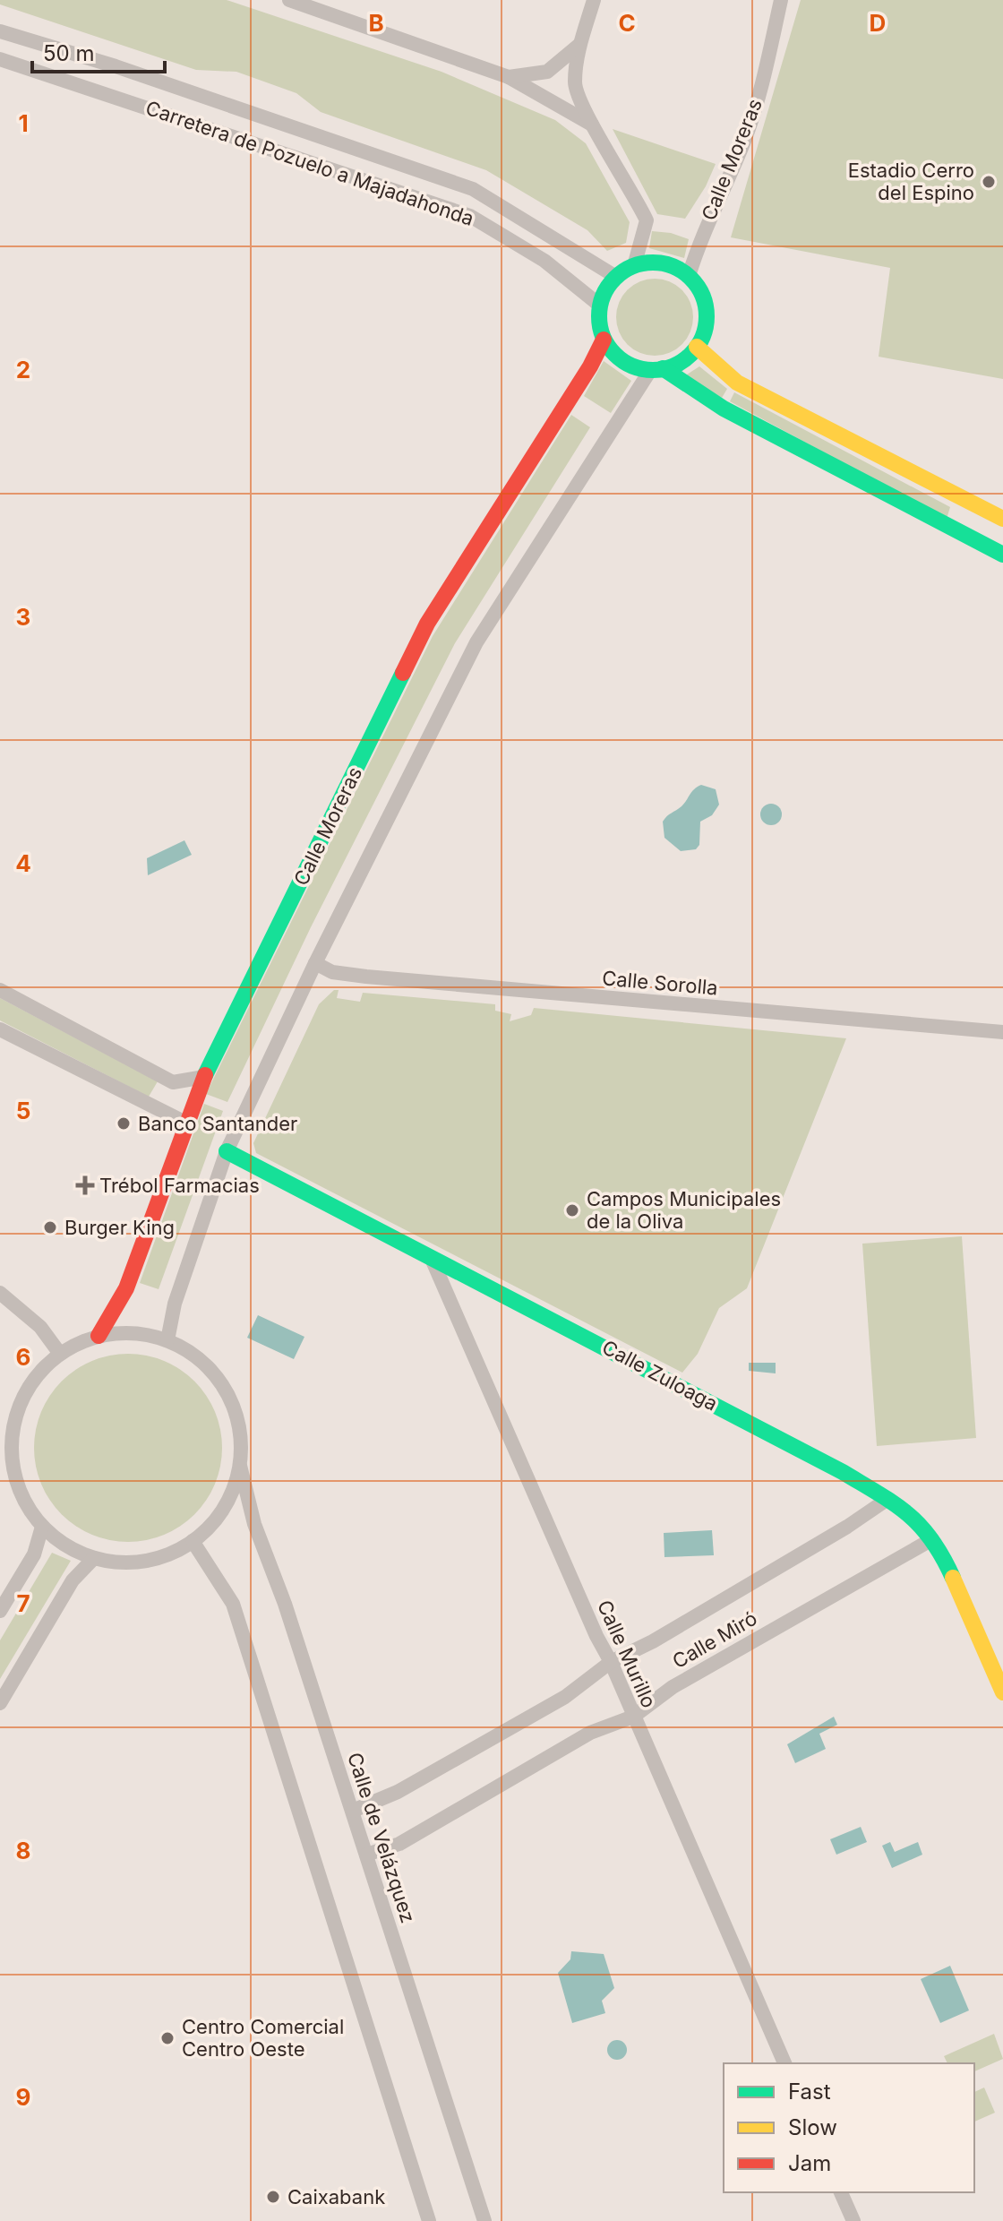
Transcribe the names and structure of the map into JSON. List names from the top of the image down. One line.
{"streets":{"street":["Calle Moreras","Carretera de Pozuelo a Majadahonda","Calle Sorolla","Calle Zuloaga","Calle Miró","Calle Murillo","Calle de Velázquez"]},"crossings":[["Calle Moreras","Carretera de Pozuelo a Majadahonda"],["Calle Moreras","Calle de Velázquez"],["Calle Zuloaga","Calle Miró"],["Calle Zuloaga","Calle Murillo"],["Calle Miró","Calle Murillo"],["Calle Miró","Calle de Velázquez"]],"places":{"other":["Estadio Cerro del Espino","Banco Santander","Campos Municipales de la Oliva","Burger King","Centro Comercial Centro Oeste","Caixabank"],"health":["Trébol Farmacias"]},"legend":["Fast","Slow","Jam"],"scale_bar":"50 m","grid":{"columns":["B","C","D"],"rows":["1","2","3","4","5","6","7","8","9"]}}
